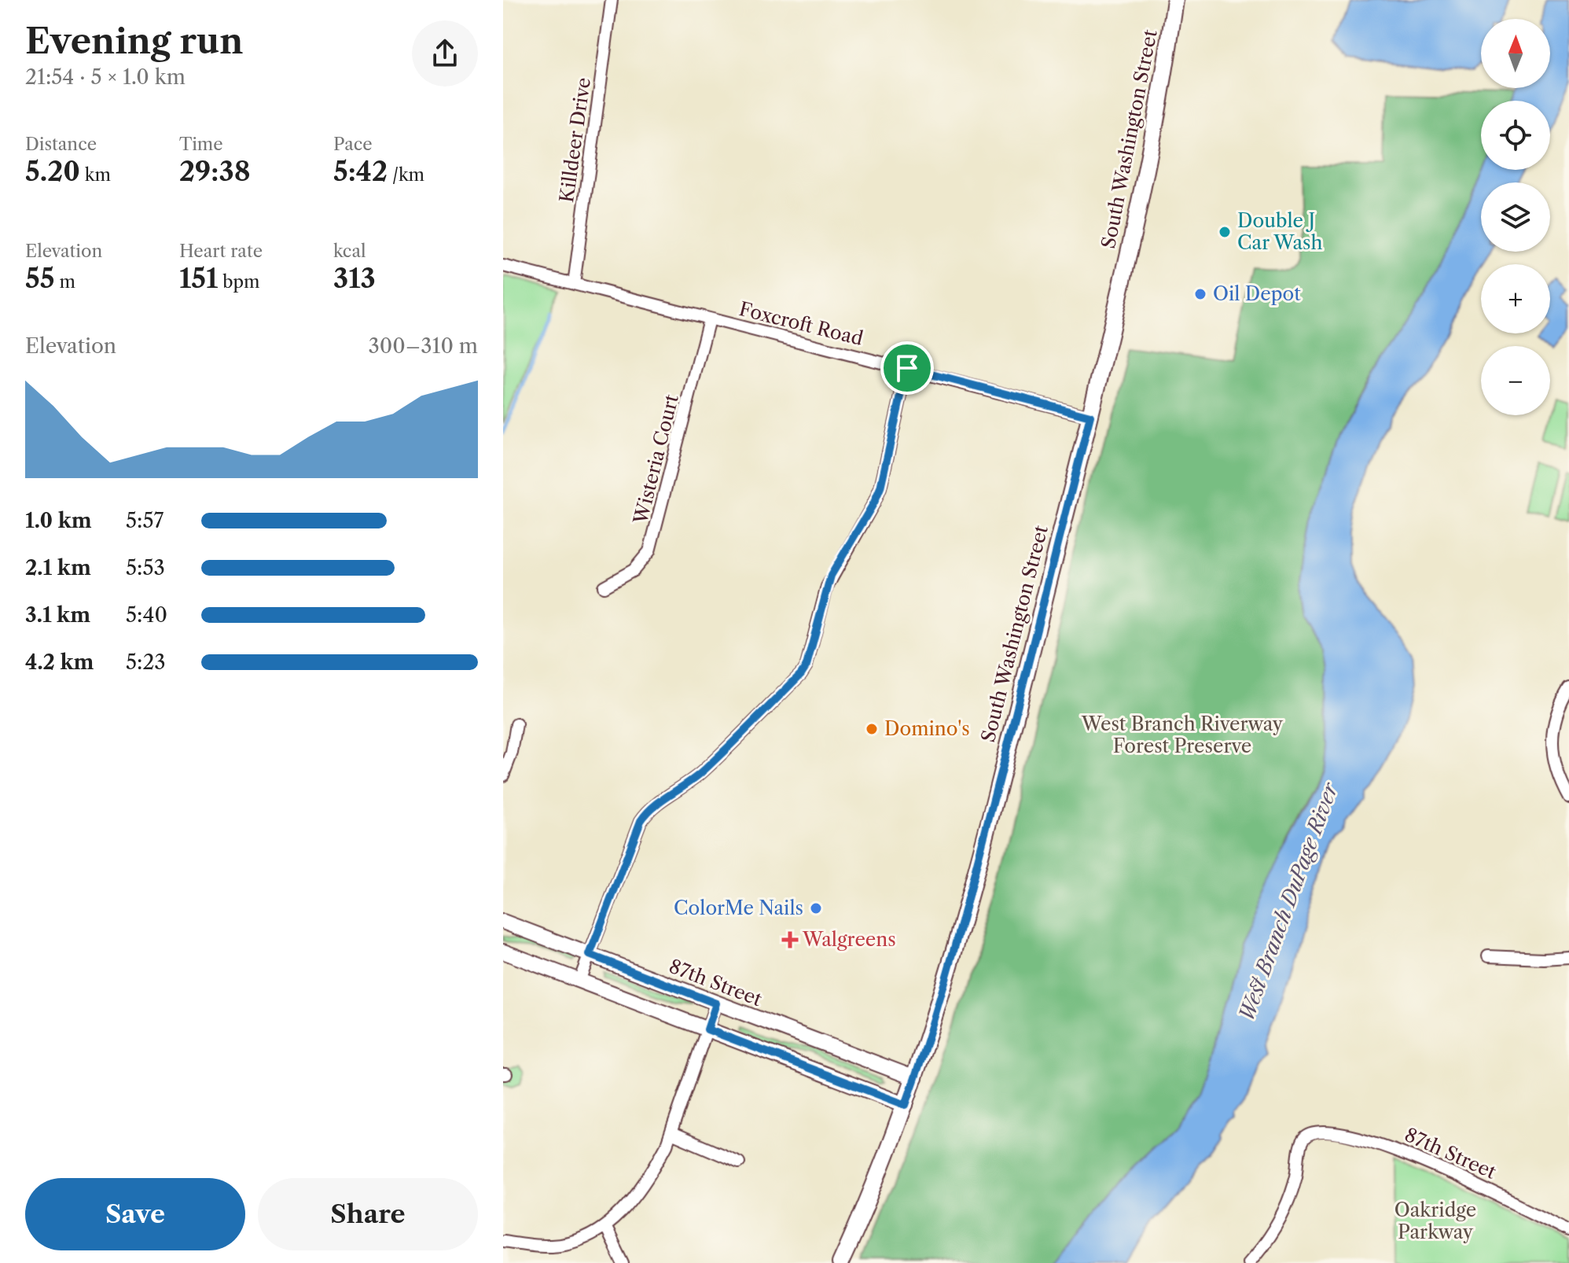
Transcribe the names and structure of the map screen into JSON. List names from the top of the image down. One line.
{"streets":{"main road":["South Washington Street"],"street":["Killdeer Drive","Foxcroft Road","Wisteria Court","87th Street"]},"crossings":[["South Washington Street","Foxcroft Road"],["South Washington Street","87th Street"],["Killdeer Drive","Foxcroft Road"],["Foxcroft Road","Wisteria Court"]],"water":["West Branch DuPage River"],"parks":["West Branch Riverway Forest Preserve","Oakridge Parkway"],"places":{"other":["Double J Car Wash","Oil Depot","Domino's","ColorMe Nails"],"health":["Walgreens"]},"north":"top","page":{"heading":["Evening run","21:54 · 5 × 1.0 km"],"map_buttons":["+","−"],"stats":[["Distance","5.20 km"],["Time","29:38"],["Pace","5:42 /km"],["Elevation","55 m"],["Heart rate","151 bpm"],["kcal","313"]],"chart":["Elevation","300–310 m"],"list":[{"name":"1.0 km","note":"5:57"},{"name":"2.1 km","note":"5:53"},{"name":"3.1 km","note":"5:40"},{"name":"4.2 km","note":"5:23"}],"buttons":["Save","Share"]}}
